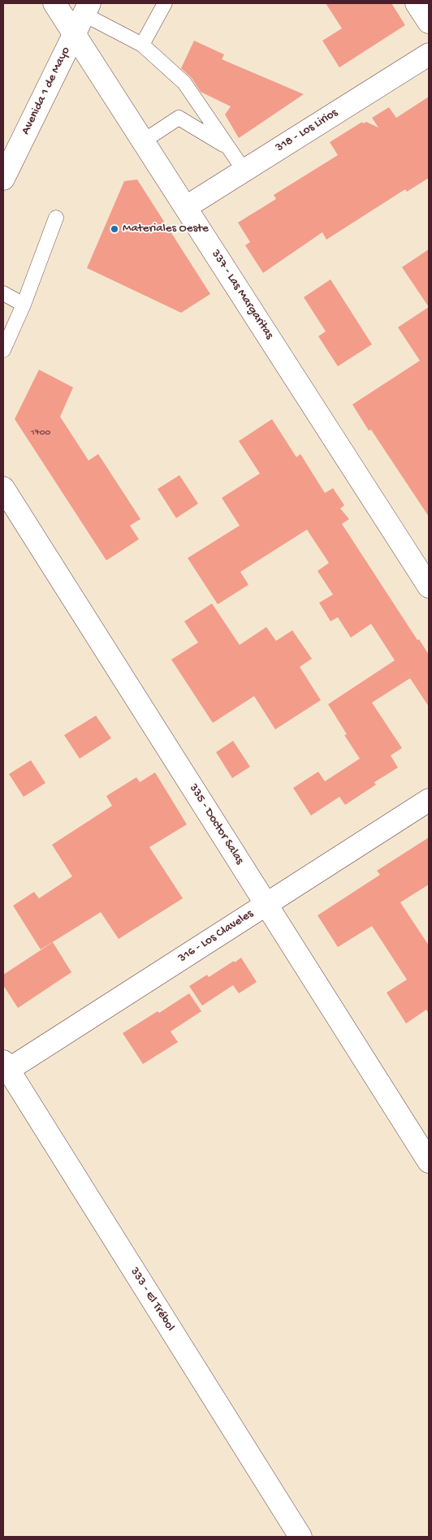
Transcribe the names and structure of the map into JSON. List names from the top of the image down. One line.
{"streets":{"street":["Avenida 1 de Mayo","318 - Los Lirios","337 - Las Margaritas","335 - Doctor Salas","316 - Los Claveles","333 - El Trébol"]},"crossings":[["Avenida 1 de Mayo","337 - Las Margaritas"],["318 - Los Lirios","337 - Las Margaritas"],["335 - Doctor Salas","316 - Los Claveles"],["316 - Los Claveles","333 - El Trébol"]],"places":["Materiales Oeste"],"house_numbers":["1700"]}
